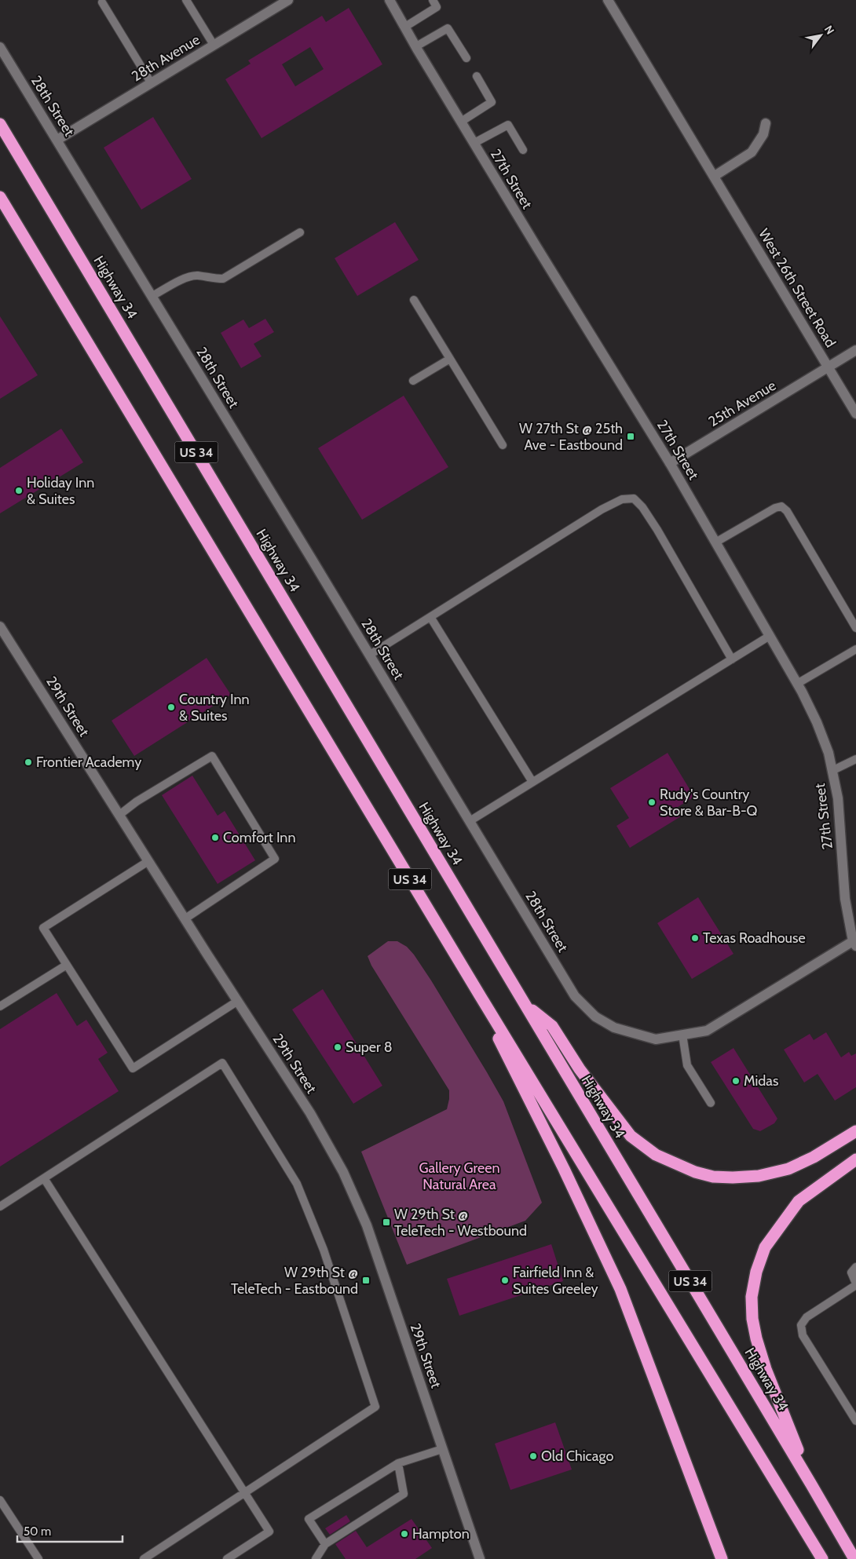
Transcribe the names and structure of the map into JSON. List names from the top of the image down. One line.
{"streets":{"highway":["Highway 34","US 34"],"street":["28th Avenue","28th Street","27th Street","West 26th Street Road","25th Avenue","29th Street"]},"crossings":[["28th Avenue","28th Street"],["28th Street","27th Street"],["27th Street","25th Avenue"],["West 26th Street Road","25th Avenue"]],"parks":["Gallery Green Natural Area"],"places":{"transit":["W 27th St @ 25th Ave - Eastbound","W 29th St @ TeleTech - Westbound","W 29th St @ TeleTech - Eastbound"],"other":["Holiday Inn & Suites","Country Inn & Suites","Frontier Academy","Rudy's Country Store & Bar-B-Q","Comfort Inn","Texas Roadhouse","Super 8","Midas","Fairfield Inn & Suites Greeley","Old Chicago","Hampton"]},"scale_bar":"50 m","north":"top right"}
